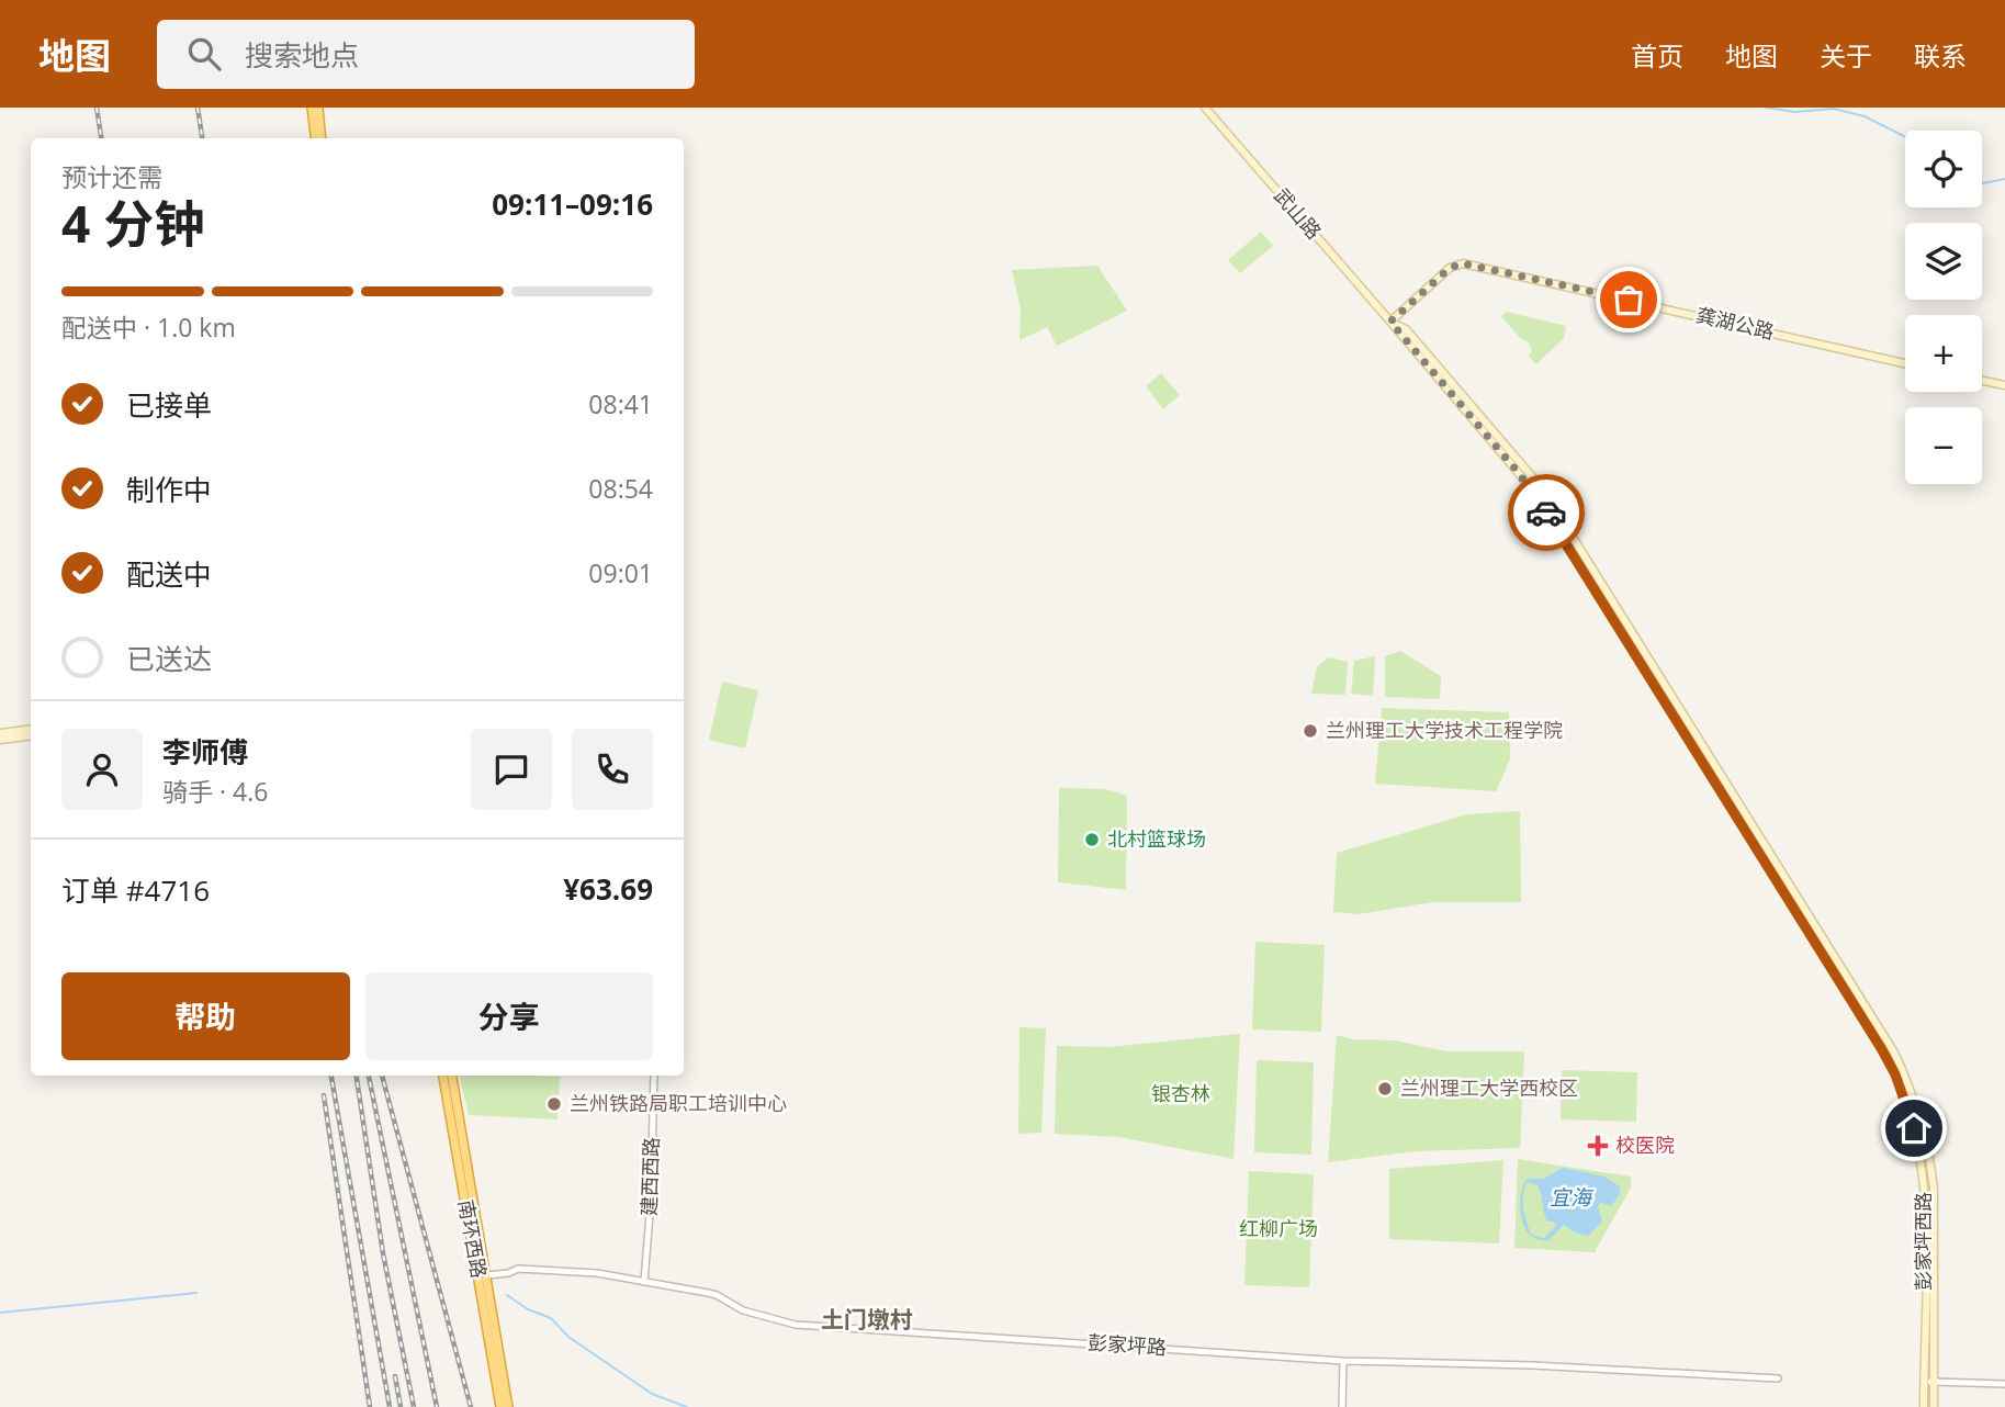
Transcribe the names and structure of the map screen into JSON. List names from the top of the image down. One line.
{"streets":{"highway":["南环西路"],"main road":["武山路","龚湖公路","彭家坪西路"],"street":["建西西路","彭家坪路"]},"crossings":[["武山路","龚湖公路"],["武山路","彭家坪西路"],["龚湖公路","彭家坪西路"],["建西西路","彭家坪路"],["南环西路","彭家坪路"]],"districts":["土门墩村"],"water":["宜海"],"parks":["银杏林","红柳广场"],"places":{"other":["兰州理工大学技术工程学院","北村篮球场","兰州理工大学西校区","兰州铁路局职工培训中心"],"health":["校医院"]},"page":{"header":"地图","search":"搜索地点","nav":["首页","地图","关于","联系"],"map_buttons":["+","−"],"heading":["4 分钟","预计还需","09:11–09:16"],"panel":["李师傅","骑手 · 4.6","订单 #4716","¥63.69"],"bar":"配送中 · 1.0 km","list":[["已接单","08:41"],["制作中","08:54"],["配送中","09:01"],"已送达"],"buttons":["帮助","分享"]}}
